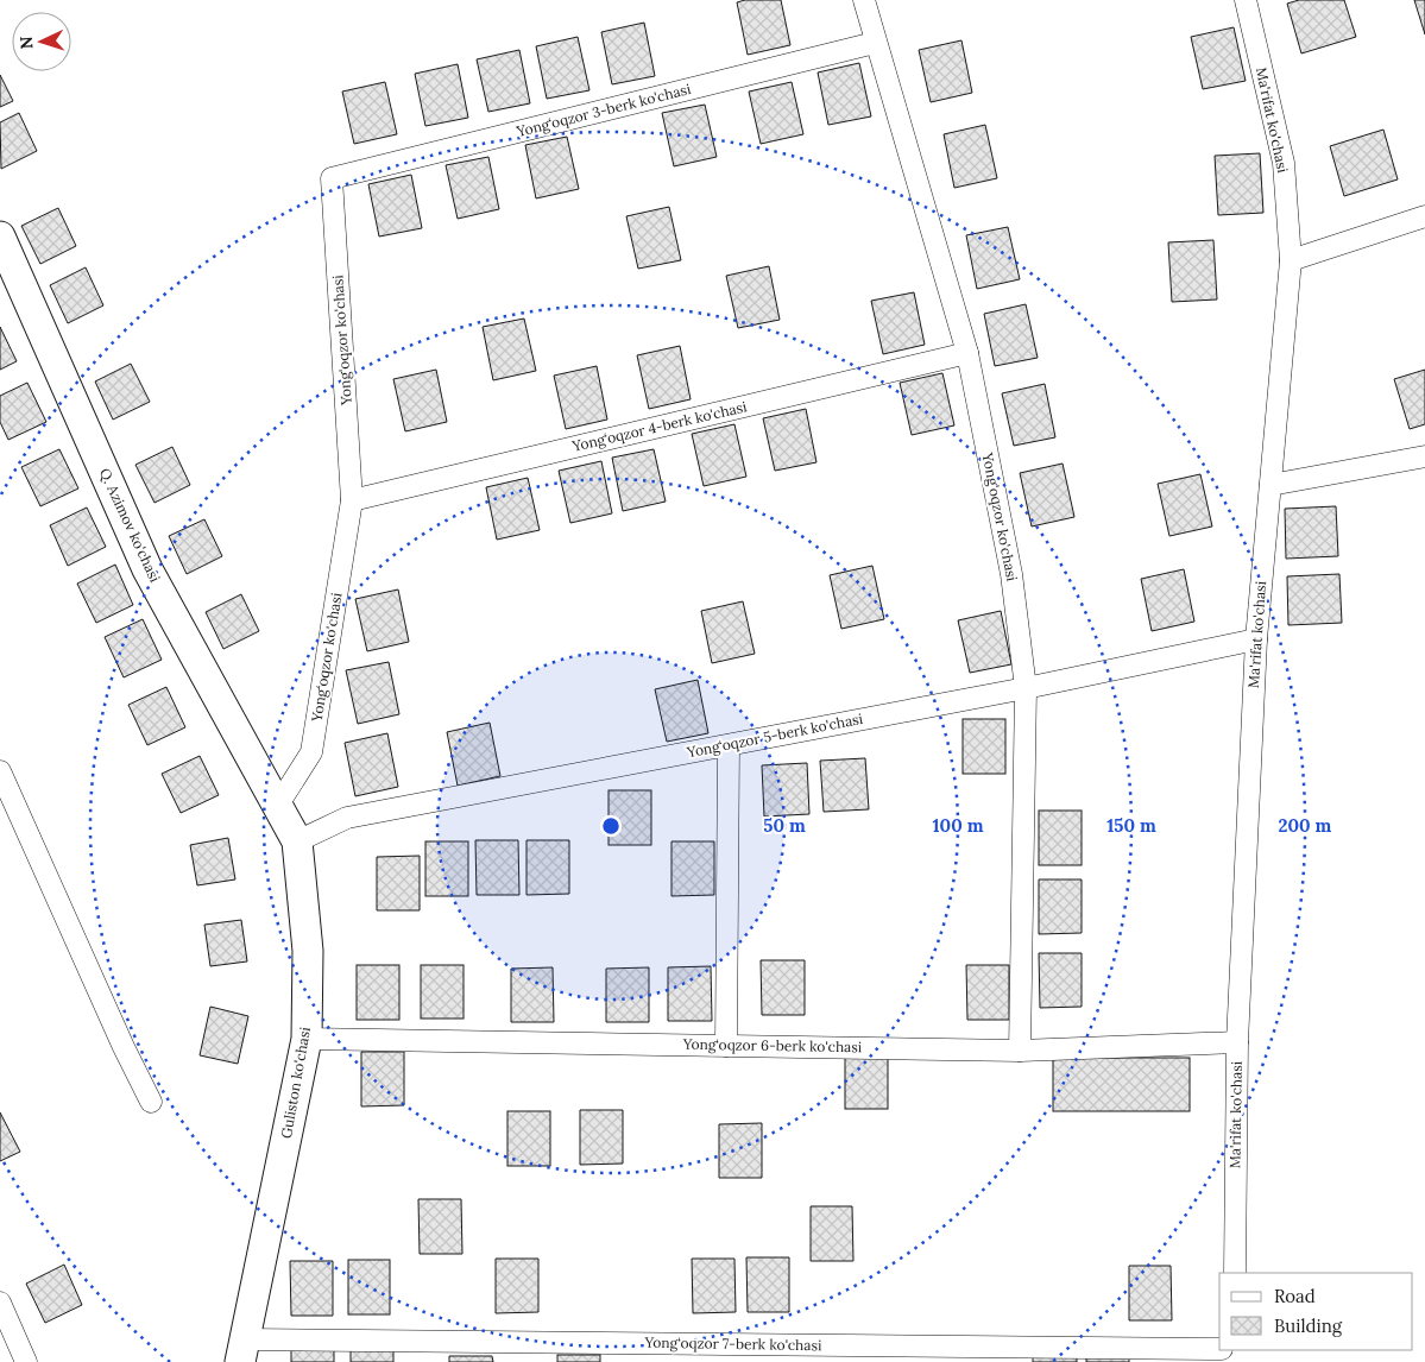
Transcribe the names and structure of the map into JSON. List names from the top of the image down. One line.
{"streets":{"main road":["Q. Azimov ko'chasi","Guliston ko'chasi"],"street":["Yong‘oqzor 3-berk ko'chasi","Ma'rifat ko'chasi","Yong'oqzor ko'chasi","Yong‘oqzor 4-berk ko'chasi","Yong‘oqzor ko'chasi","Yong‘oqzor 5-berk ko'chasi","Yong‘oqzor 6-berk ko'chasi","Yong‘oqzor 7-berk ko'chasi"]},"crossings":[["Yong‘oqzor 3-berk ko'chasi","Yong'oqzor ko'chasi"],["Ma'rifat ko'chasi","Yong‘oqzor 5-berk ko'chasi"],["Ma'rifat ko'chasi","Yong‘oqzor 6-berk ko'chasi"],["Yong'oqzor ko'chasi","Yong‘oqzor 4-berk ko'chasi"],["Yong'oqzor ko'chasi","Yong‘oqzor ko'chasi"],["Yong'oqzor ko'chasi","Yong‘oqzor 5-berk ko'chasi"],["Yong'oqzor ko'chasi","Yong‘oqzor 6-berk ko'chasi"],["Yong‘oqzor 4-berk ko'chasi","Yong‘oqzor ko'chasi"],["Q. Azimov ko'chasi","Yong‘oqzor ko'chasi"],["Q. Azimov ko'chasi","Guliston ko'chasi"],["Yong‘oqzor ko'chasi","Guliston ko'chasi"],["Yong‘oqzor 5-berk ko'chasi","Guliston ko'chasi"],["Yong‘oqzor 6-berk ko'chasi","Guliston ko'chasi"],["Guliston ko'chasi","Yong‘oqzor 7-berk ko'chasi"]],"legend":["Road","Building"],"north":"left","rings":["50 m","100 m","150 m","200 m"]}
